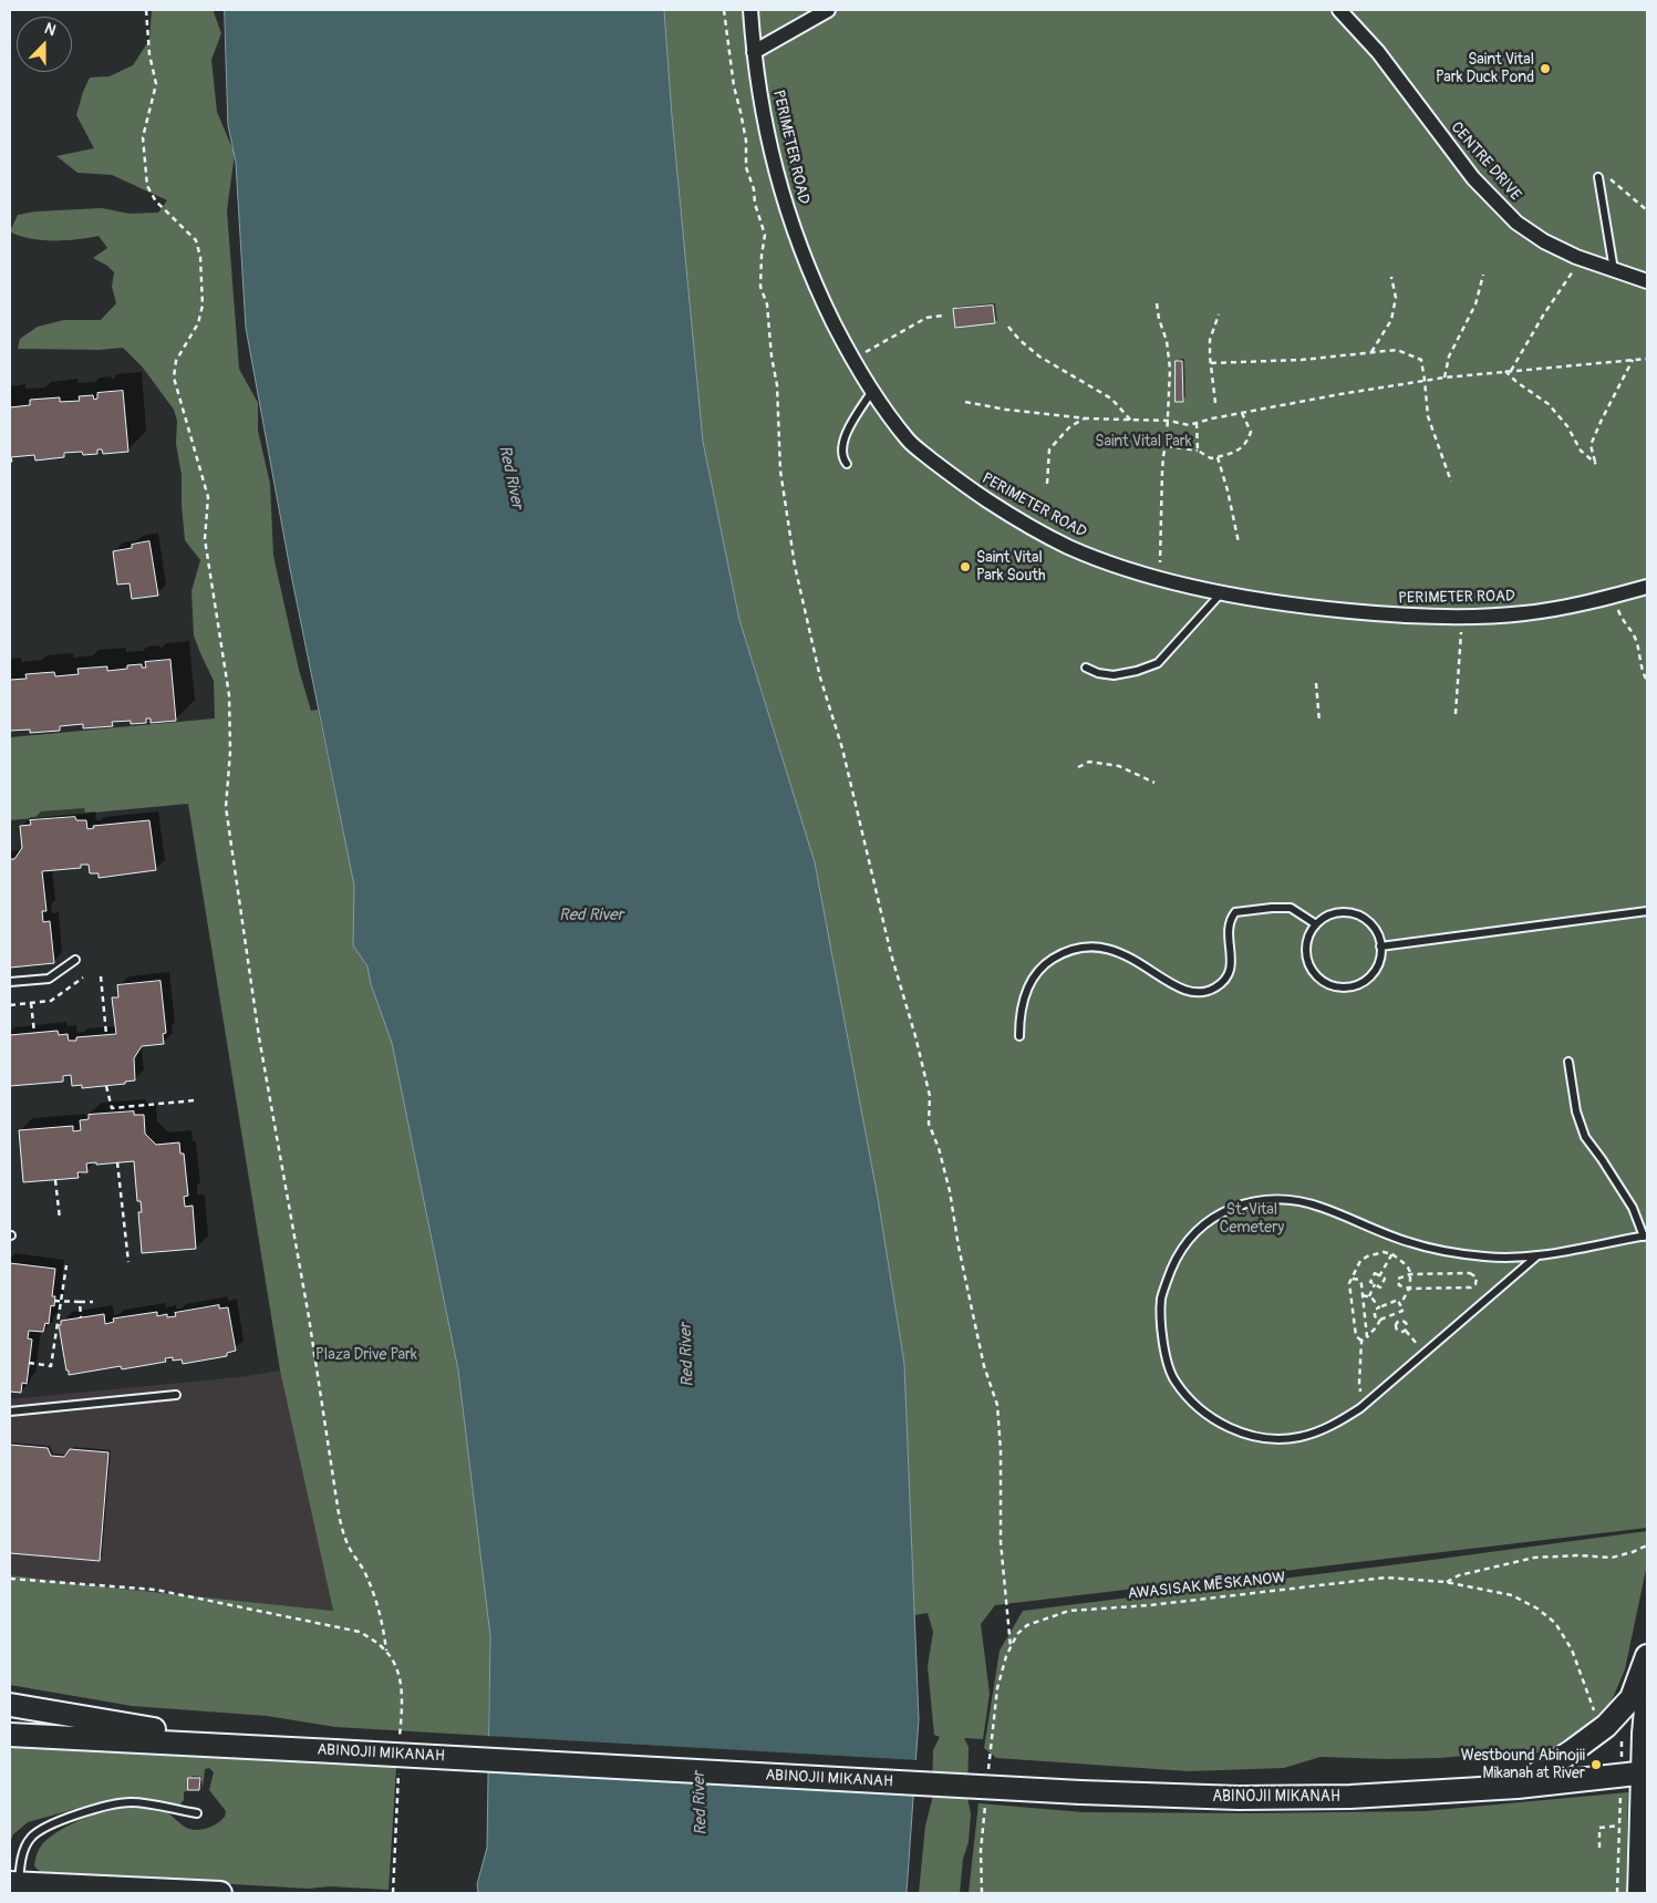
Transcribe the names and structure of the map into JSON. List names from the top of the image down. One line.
{"streets":{"main road":["ABINOJII MIKANAH"],"street":["PERIMETER ROAD","CENTRE DRIVE"],"path":["AWASISAK MĒSKANOW"]},"water":["Red River"],"parks":["Saint Vital Park","St. Vital Cemetery","Plaza Drive Park"],"places":["Saint Vital Park Duck Pond","Saint Vital Park South","Westbound Abinojii Mikanah at River"],"north":"top"}
